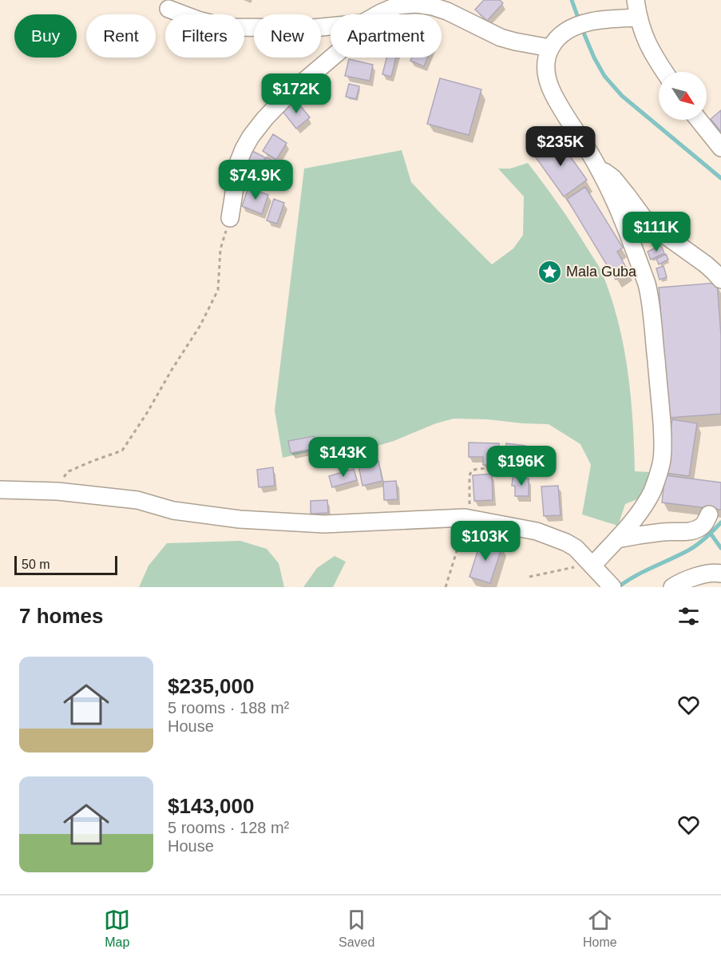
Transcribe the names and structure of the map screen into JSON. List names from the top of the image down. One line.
{"places":{"place":["Mala Guba"]},"scale_bar":"50 m","north":"bottom right","page":{"chip":["Buy","Rent","Filters","New","Apartment"],"price":["$172K","$235K","$74.9K","$111K","$143K","$196K","$103K"],"scale":"50 m","heading":"7 homes","list":[{"name":"$235,000","note":"5 rooms · 188 m² · House"},{"name":"$143,000","note":"5 rooms · 128 m² · House"}],"tabs":["Map","Saved","Home"]}}
